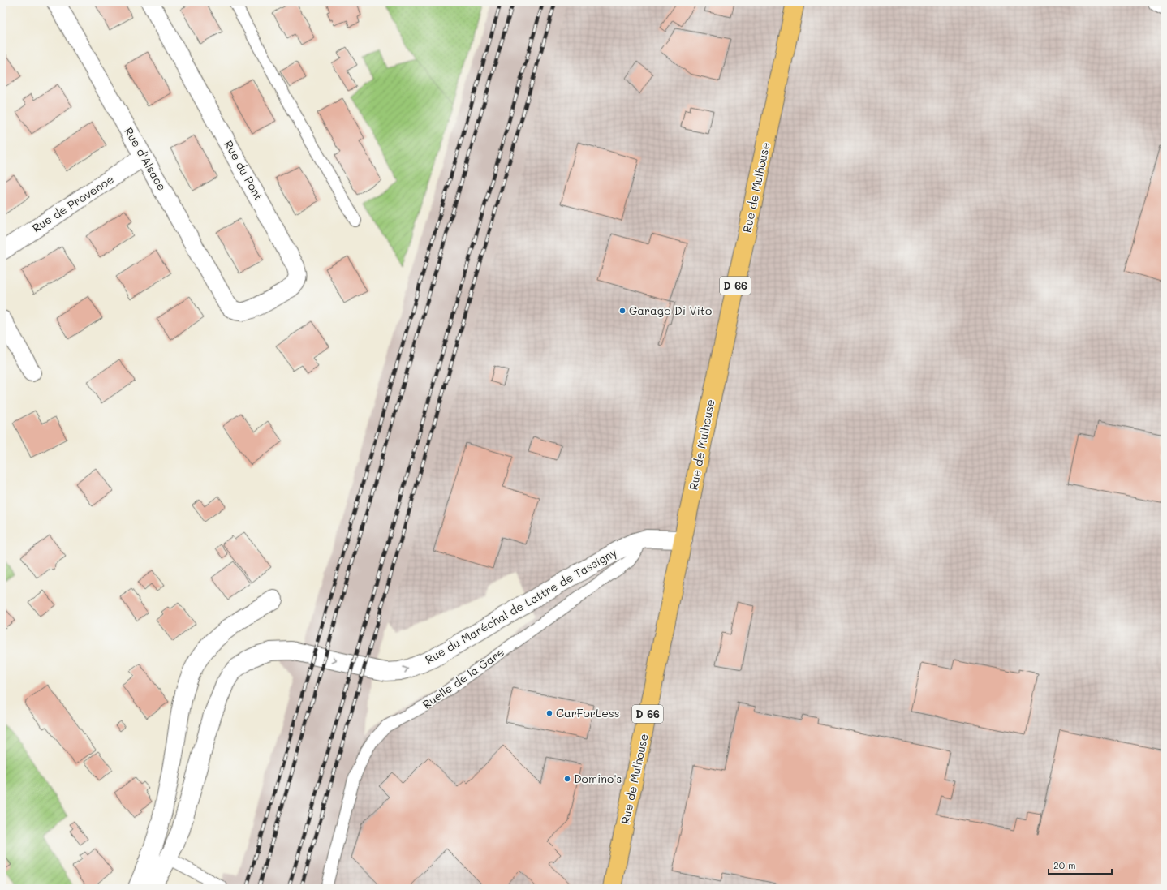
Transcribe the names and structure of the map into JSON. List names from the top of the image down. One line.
{"streets":{"main road":["Rue de Mulhouse","D 66"],"street":["Rue d'Alsace","Rue du Pont","Rue de Provence","Rue du Maréchal de Lattre de Tassigny"],"lane":["Ruelle de la Gare"]},"crossings":[["Rue d'Alsace","Rue du Pont"],["Rue d'Alsace","Rue de Provence"],["Rue du Maréchal de Lattre de Tassigny","Ruelle de la Gare"]],"one_way":["Rue du Maréchal de Lattre de Tassigny"],"places":["Garage Di Vito","CarForLess","Domino's"],"scale_bar":"20 m"}
